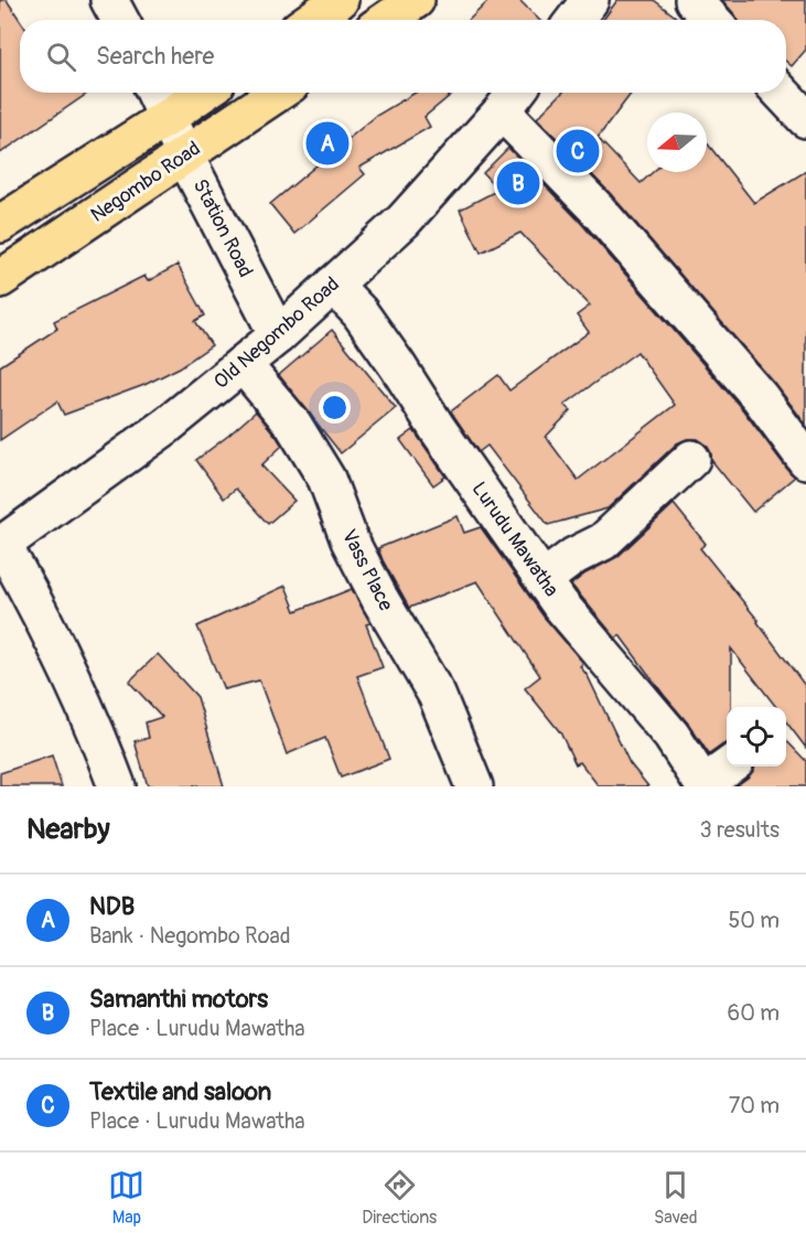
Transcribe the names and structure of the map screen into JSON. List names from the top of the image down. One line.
{"streets":{"highway":["Negombo Road"],"street":["Station Road","Old Negombo Road","Lurudu Mawatha","Vass Place"]},"crossings":[["Negombo Road","Station Road"],["Station Road","Old Negombo Road"],["Old Negombo Road","Lurudu Mawatha"],["Old Negombo Road","Vass Place"]],"north":"left","page":{"search":"Search here","pins":["A","C","B"],"heading":["Nearby","3 results"],"list":[{"mark":"A","name":"NDB","note":"Bank · Negombo Road","value":"50 m"},{"mark":"B","name":"Samanthi motors","note":"Place · Lurudu Mawatha","value":"60 m"},{"mark":"C","name":"Textile and saloon","note":"Place · Lurudu Mawatha","value":"70 m"}],"nav":["Map","Directions","Saved"]}}
